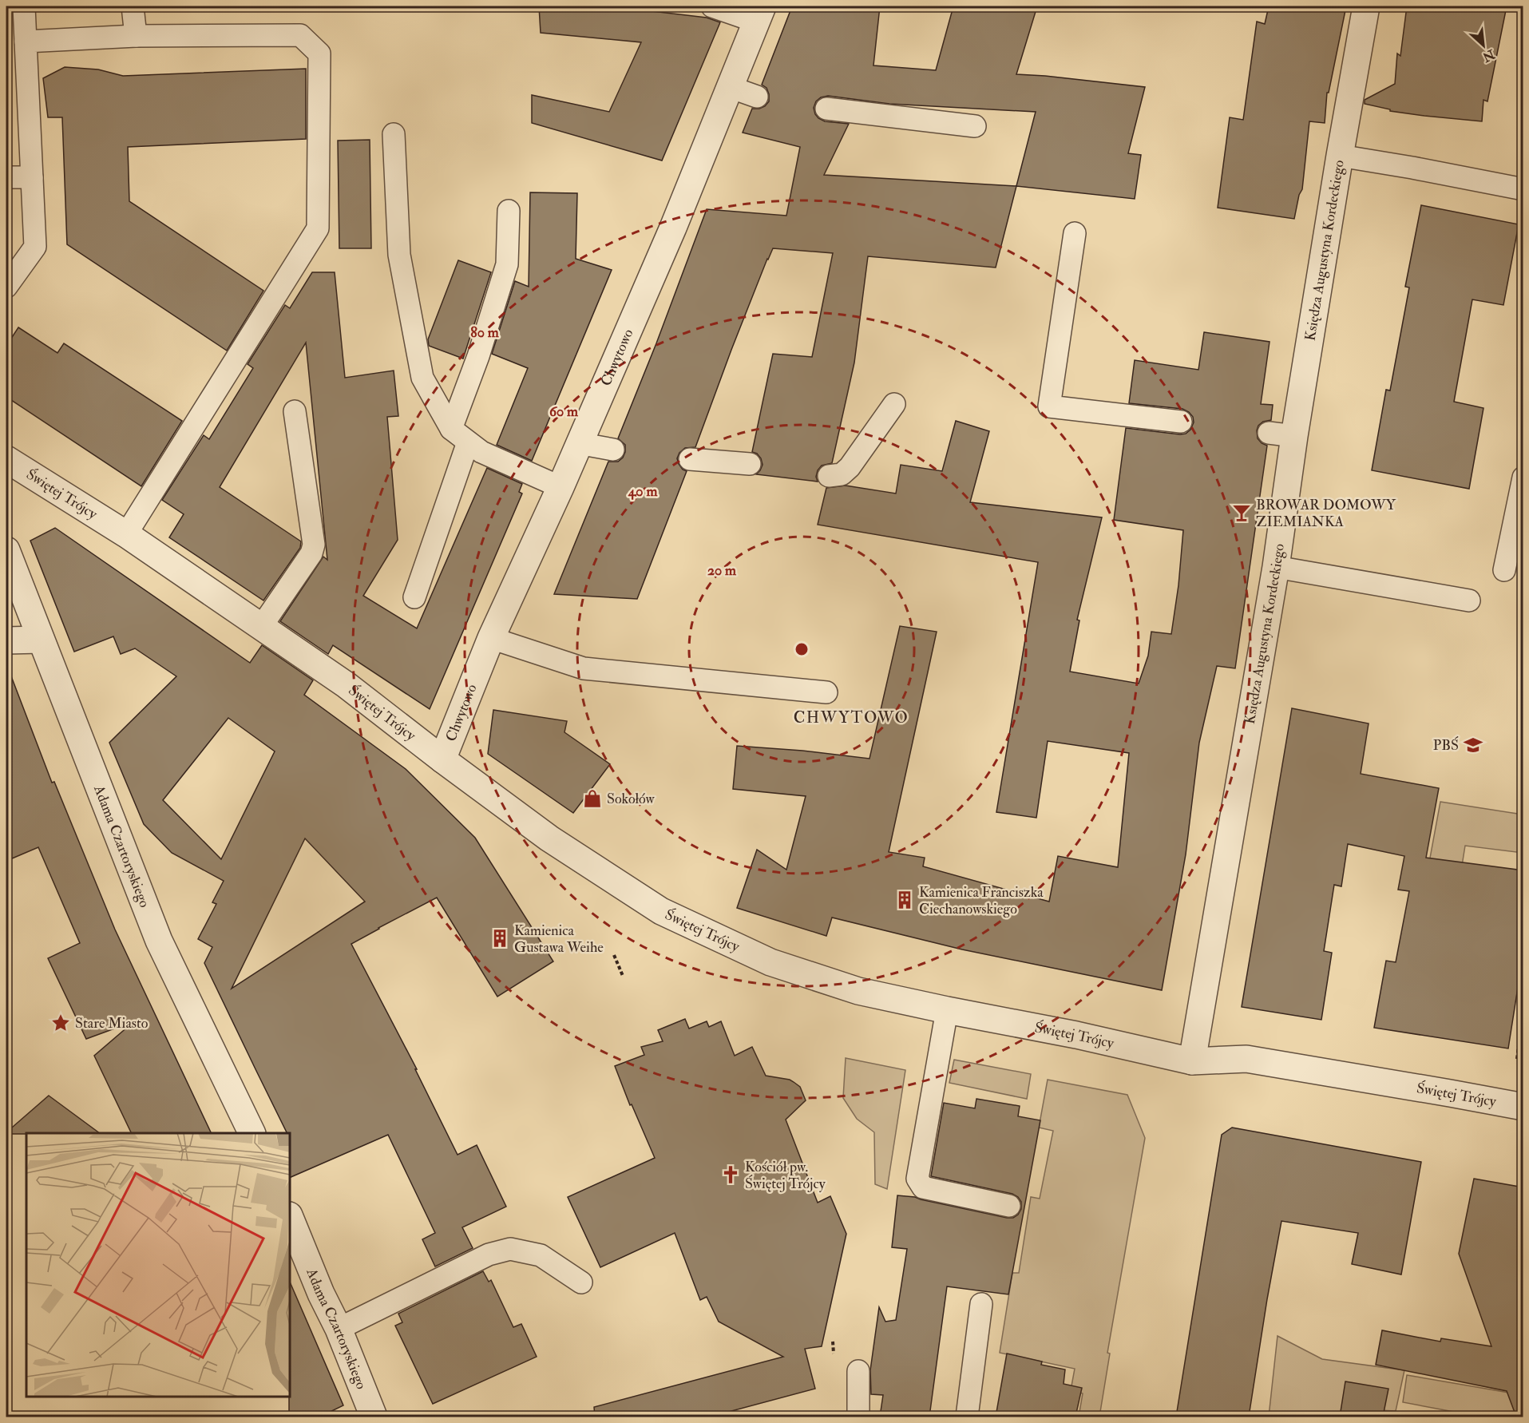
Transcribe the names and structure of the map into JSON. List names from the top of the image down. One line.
{"streets":{"street":["Księdza Augustyna Kordeckiego","Chwytowo","Świętej Trójcy","Adama Czartoryskiego"]},"crossings":[["Księdza Augustyna Kordeckiego","Świętej Trójcy"],["Chwytowo","Świętej Trójcy"]],"districts":["CHWYTOWO"],"places":{"bar":["BROWAR DOMOWY ZIEMIANKA"],"school or university":["PBŚ"],"shop":["Sokołów"],"building":["Kamienica Franciszka Ciechanowskiego","Kamienica Gustawa Weihe"],"place":["Stare Miasto"],"church":["Kościół pw. Świętej Trójcy"]},"north":"bottom right","rings":["80 m","60 m","40 m","20 m"]}
